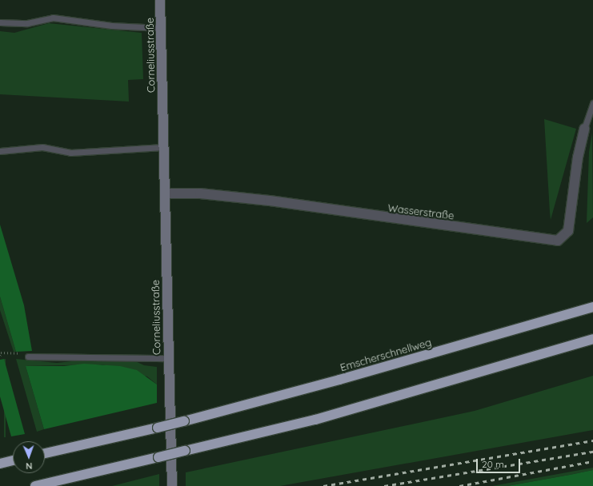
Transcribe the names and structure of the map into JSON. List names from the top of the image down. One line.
{"streets":{"highway":["Emscherschnellweg"],"main road":["Corneliusstraße"],"street":["Wasserstraße"]},"crossings":[["Corneliusstraße","Wasserstraße"]],"scale_bar":"20 m","north":"bottom"}
